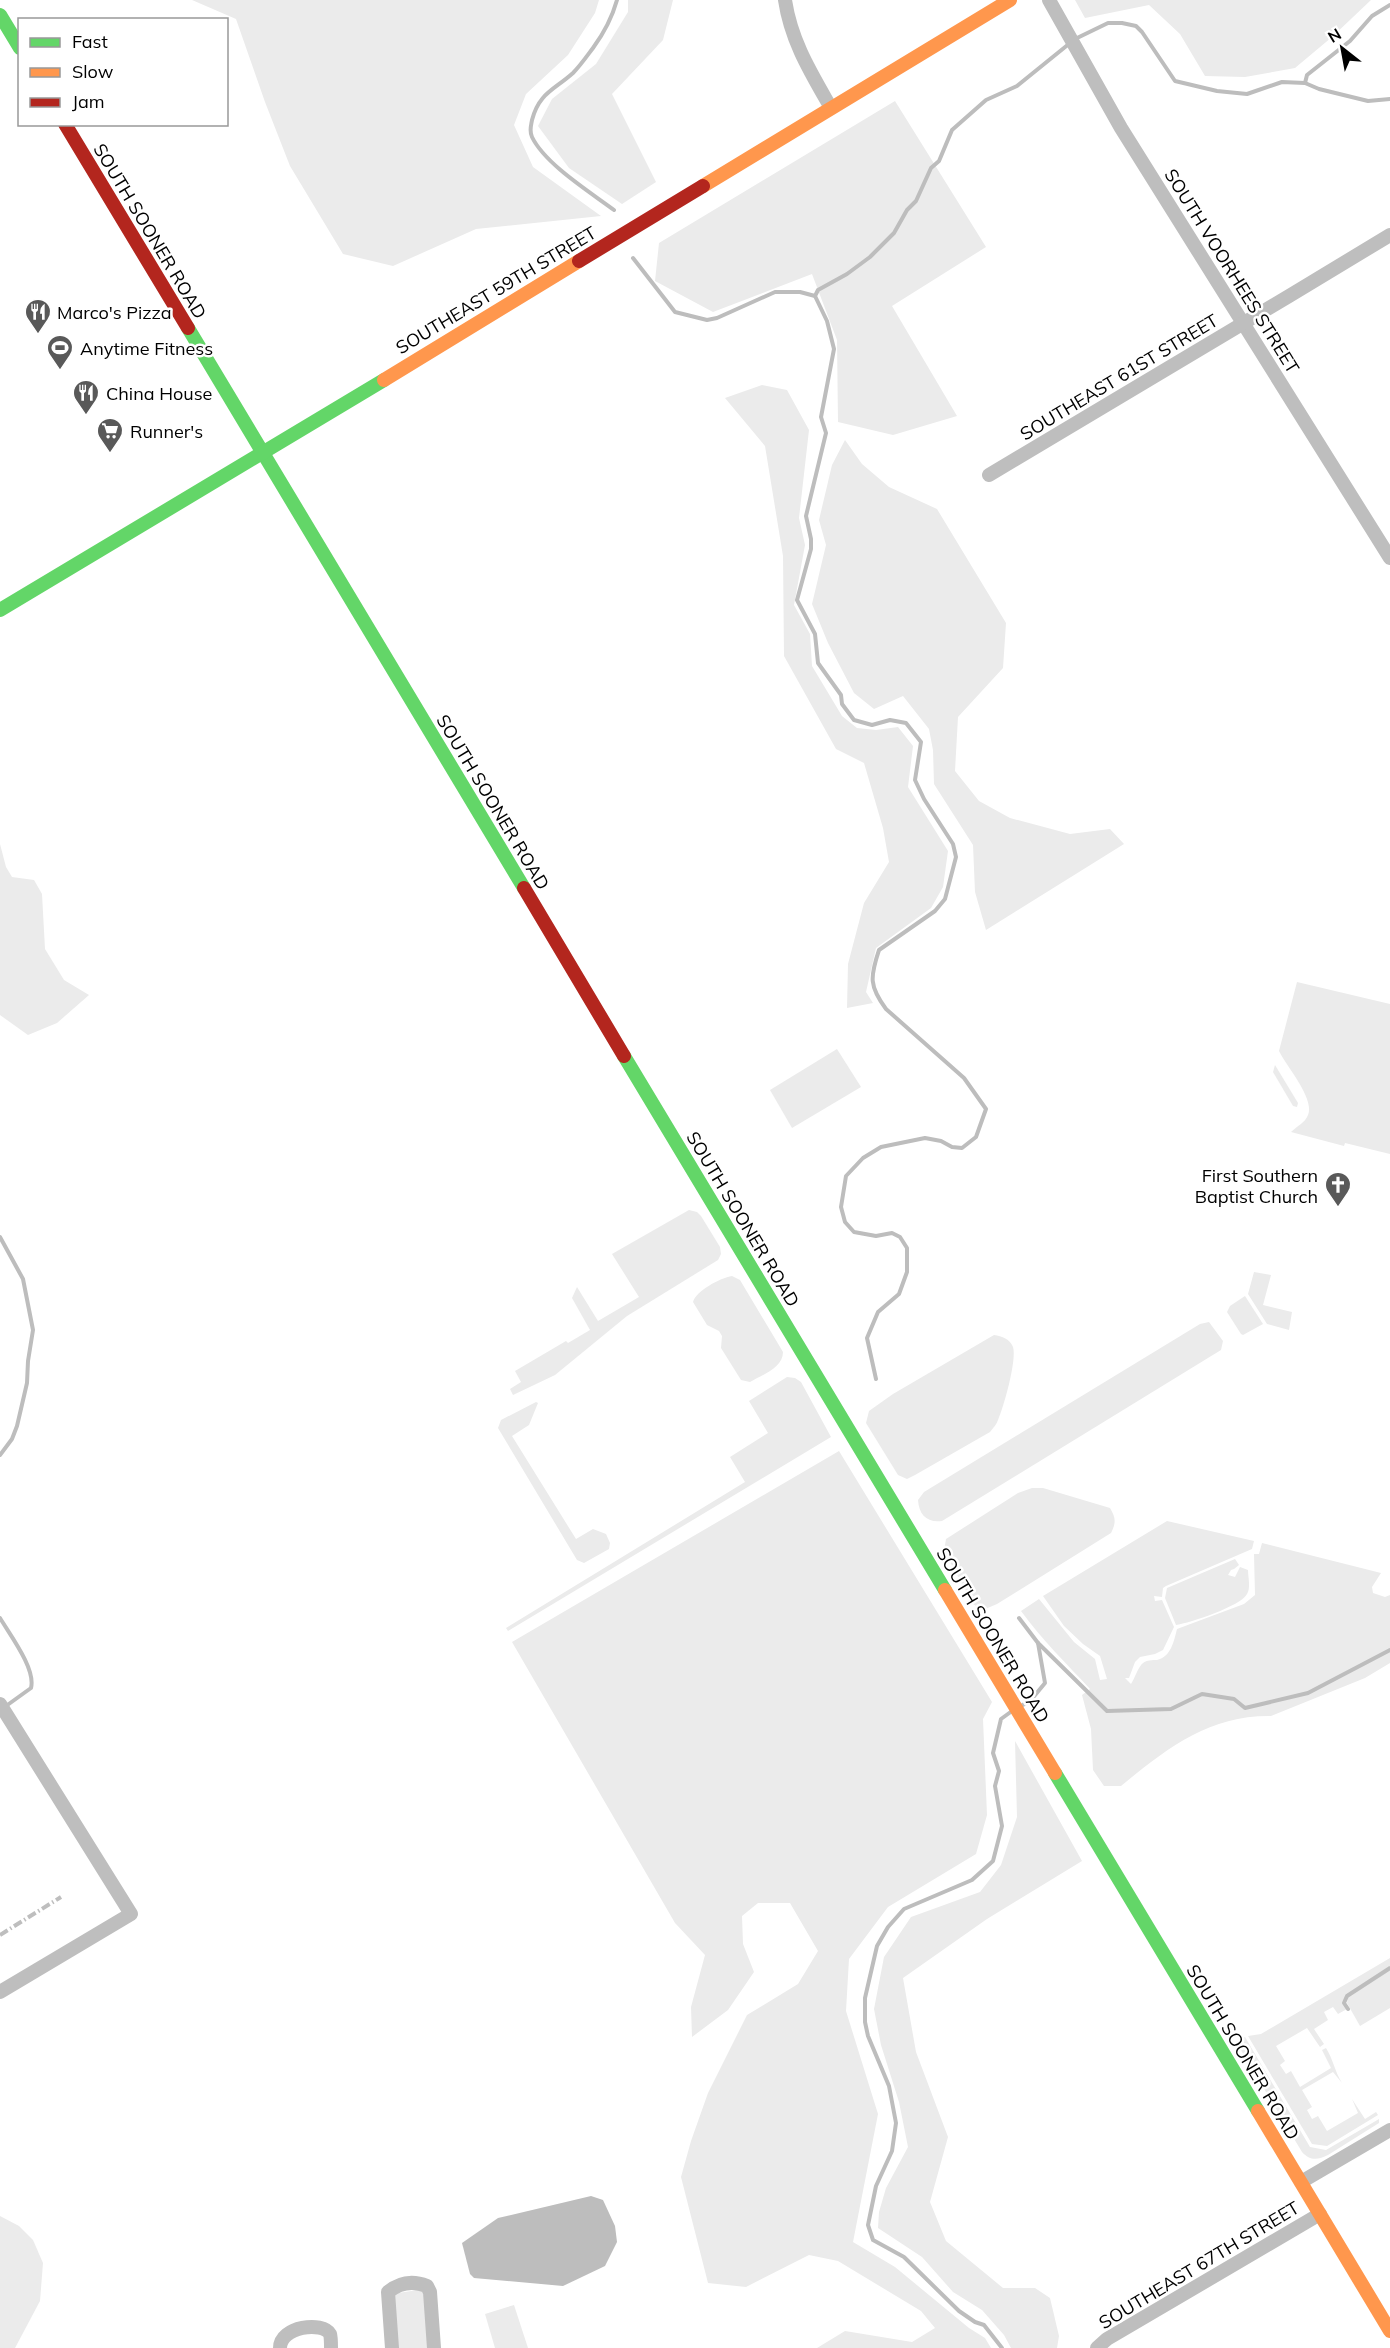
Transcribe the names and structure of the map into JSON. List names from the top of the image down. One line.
{"streets":{"main road":["SOUTH SOONER ROAD","SOUTHEAST 59TH STREET"],"street":["SOUTH VOORHEES STREET","SOUTHEAST 61ST STREET","SOUTHEAST 67TH STREET"]},"crossings":[["SOUTH SOONER ROAD","SOUTHEAST 59TH STREET"],["SOUTH SOONER ROAD","SOUTHEAST 67TH STREET"],["SOUTH VOORHEES STREET","SOUTHEAST 61ST STREET"]],"places":{"restaurant":["Marco's Pizza","China House"],"sports":["Anytime Fitness"],"supermarket":["Runner's"],"church":["First Southern Baptist Church"]},"legend":["Fast","Slow","Jam"],"north":"top left"}
